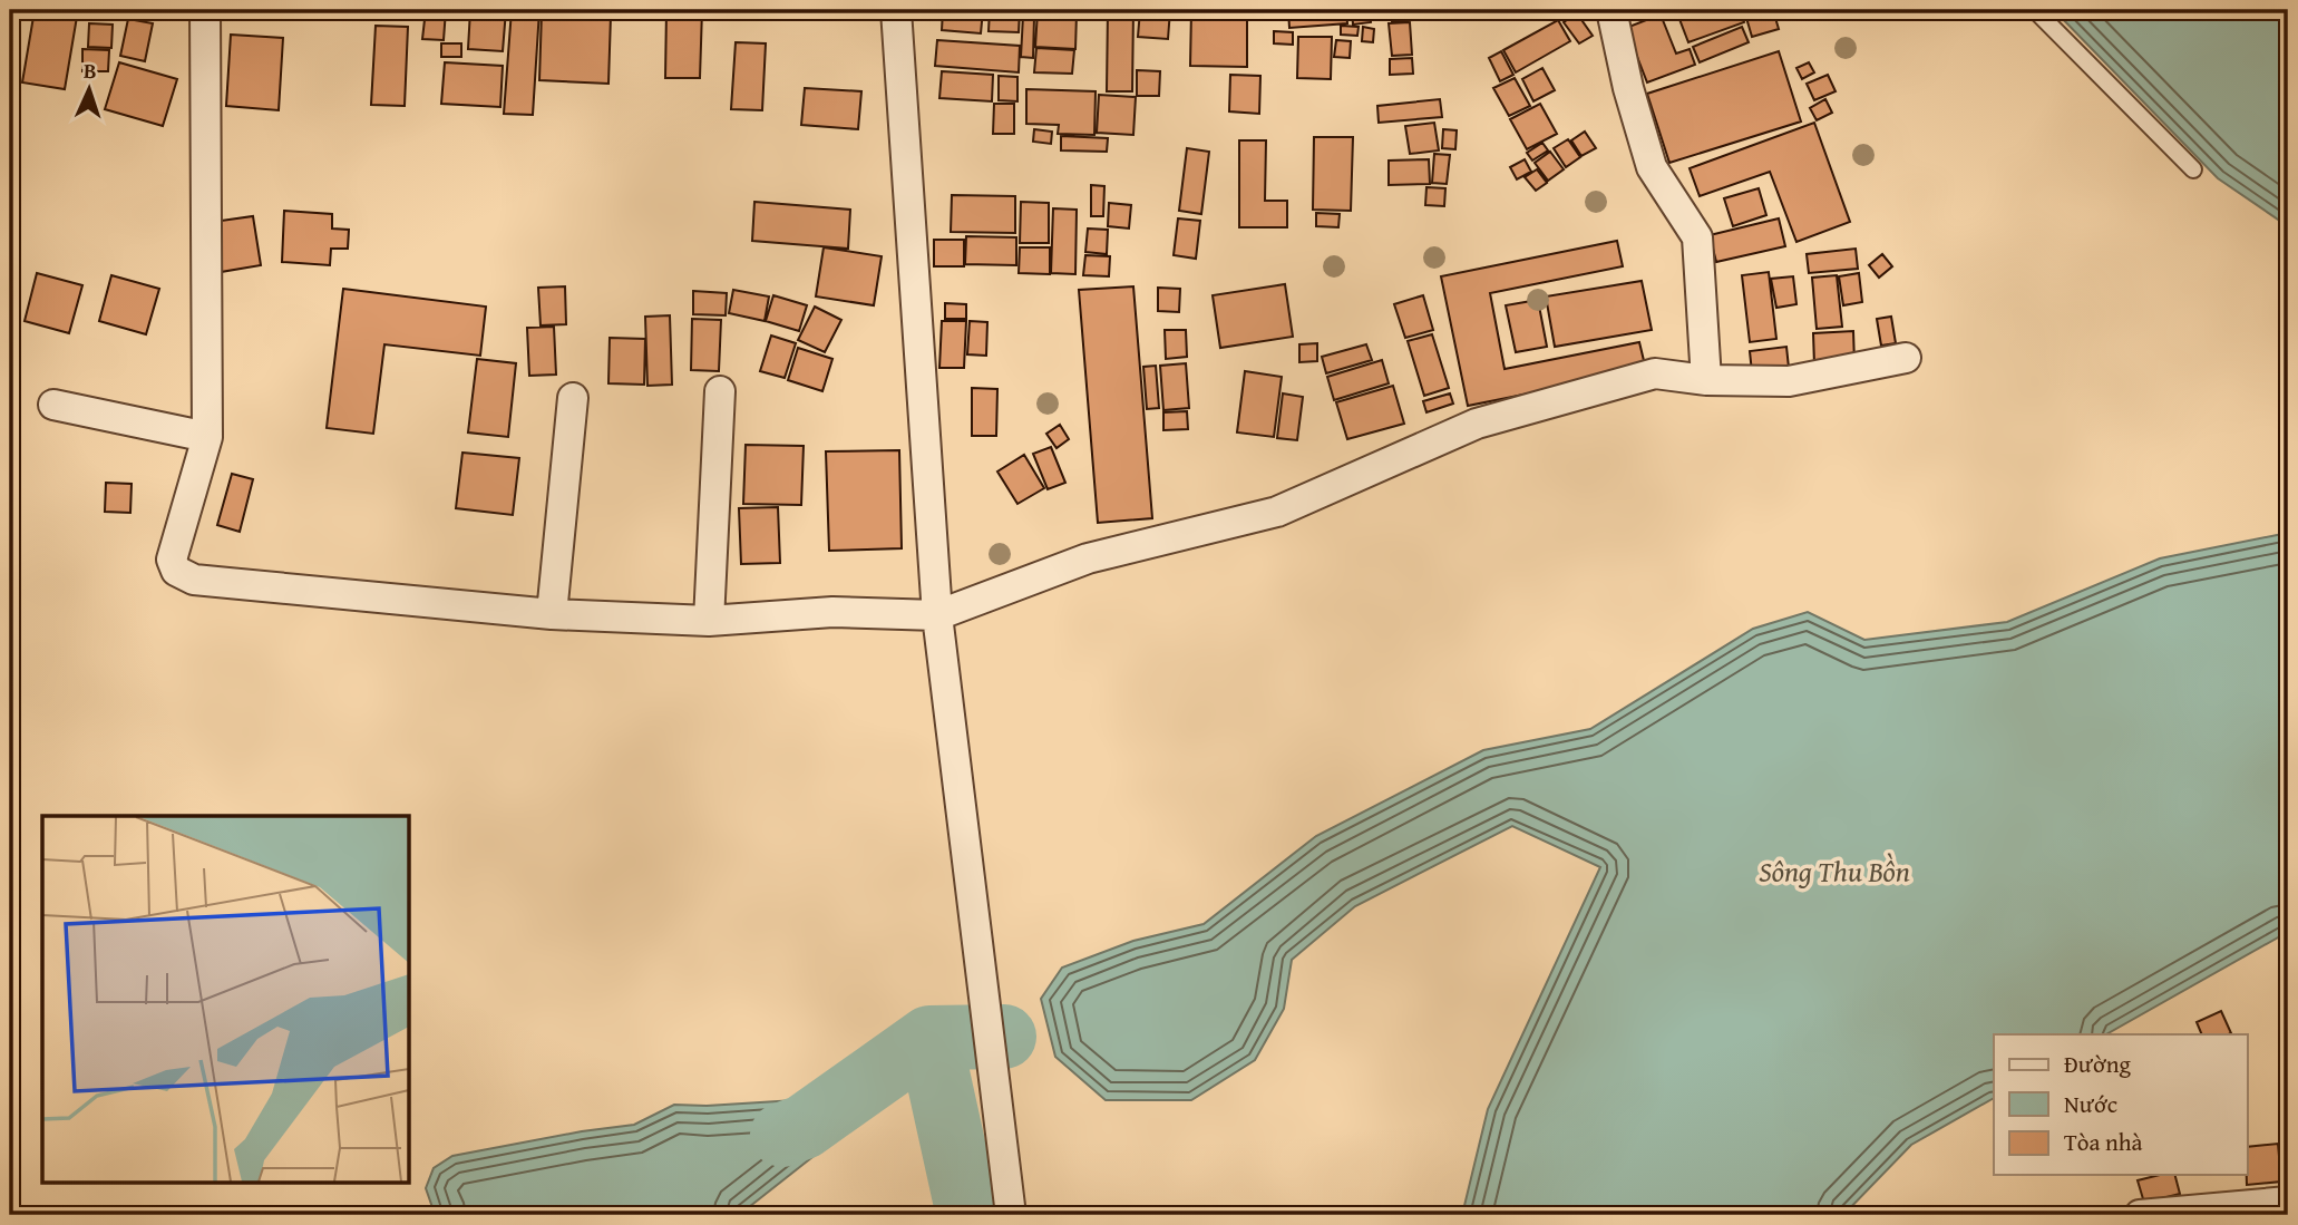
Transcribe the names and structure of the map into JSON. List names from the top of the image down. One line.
{"water":["Sông Thu Bồn"],"legend":["Đường","Nước","Tòa nhà"],"north":"top"}
